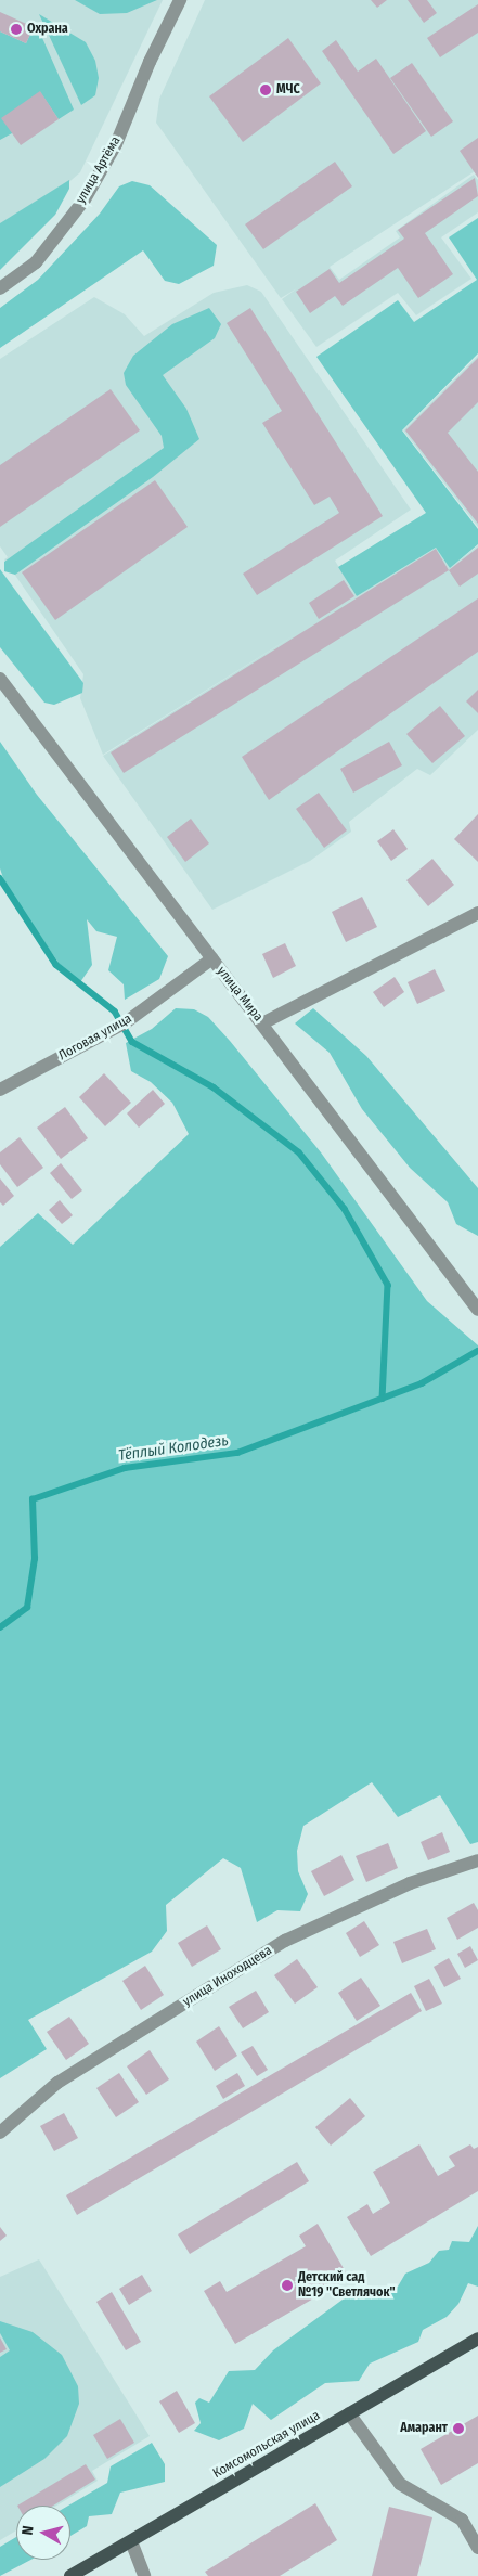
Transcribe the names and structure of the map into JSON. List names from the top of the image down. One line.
{"streets":{"main road":["Комсомольская улица"],"street":["улица Артёма","улица Мира","Логовая улица","улица Иноходцева"]},"crossings":[["улица Мира","Логовая улица"]],"water":["Тёплый Колодезь"],"places":["Охрана","МЧС","Детский сад №19 \"Светлячок\"","Амарант"],"north":"left"}
